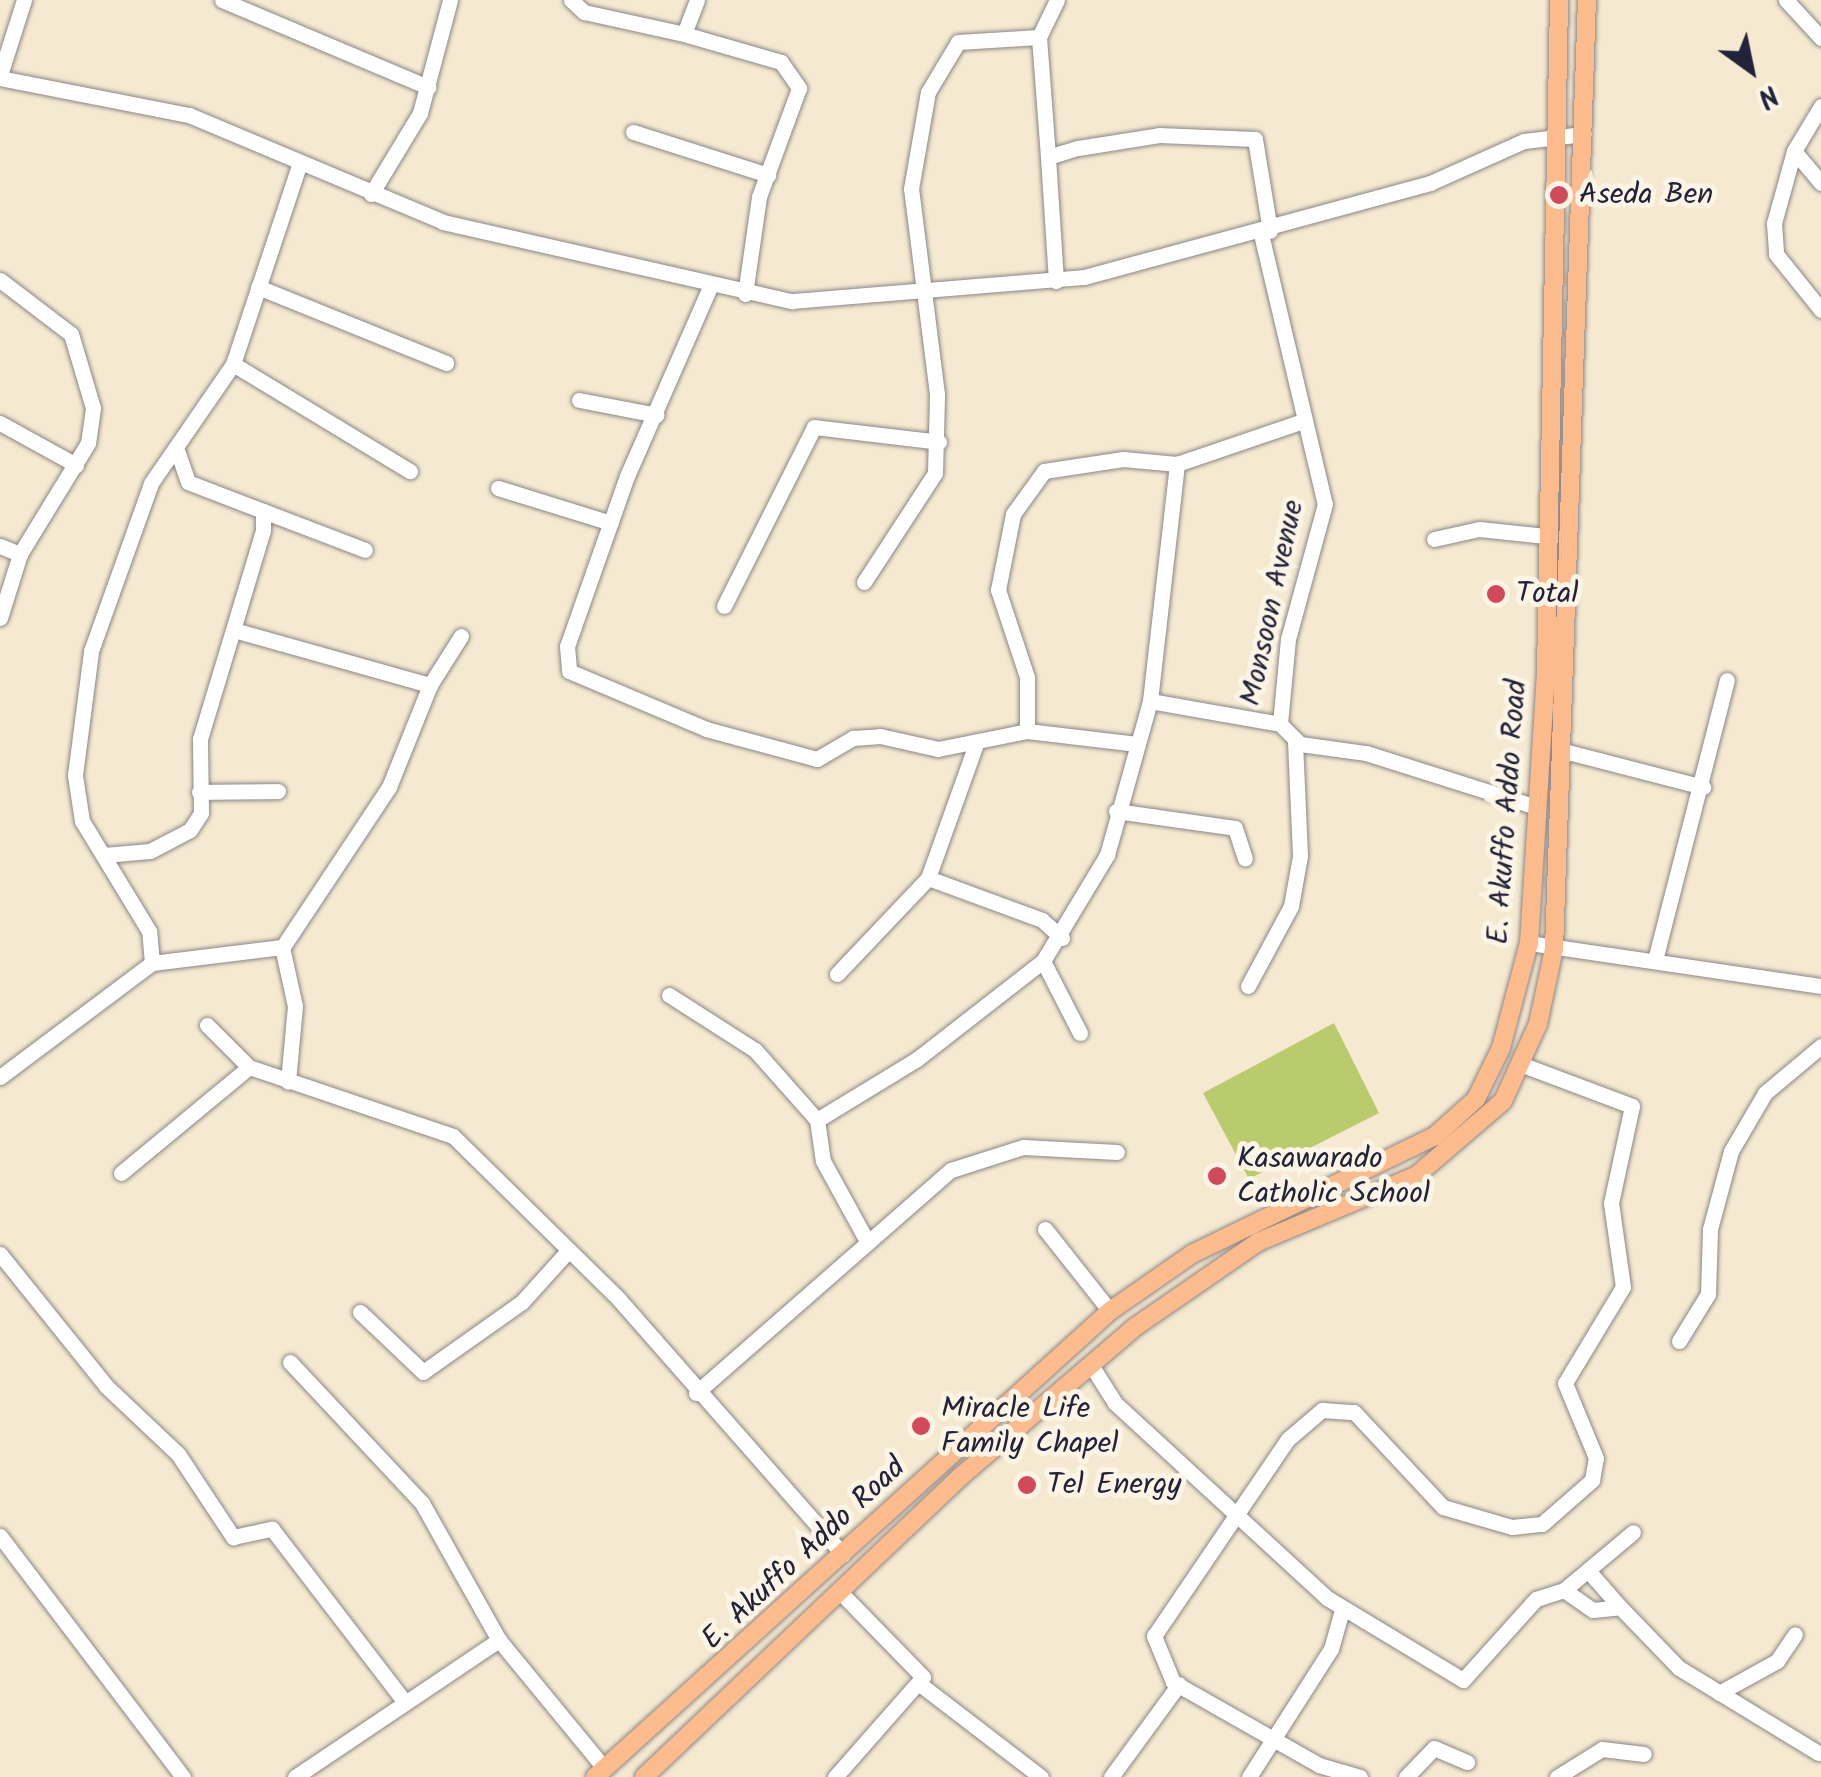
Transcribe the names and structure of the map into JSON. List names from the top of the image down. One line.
{"streets":{"main road":["E. Akuffo Addo Road"],"street":["Monsoon Avenue"]},"places":["Aseda Ben","Total","Kasawarado Catholic School","Miracle Life Family Chapel","Tel Energy"],"north":"bottom right"}
